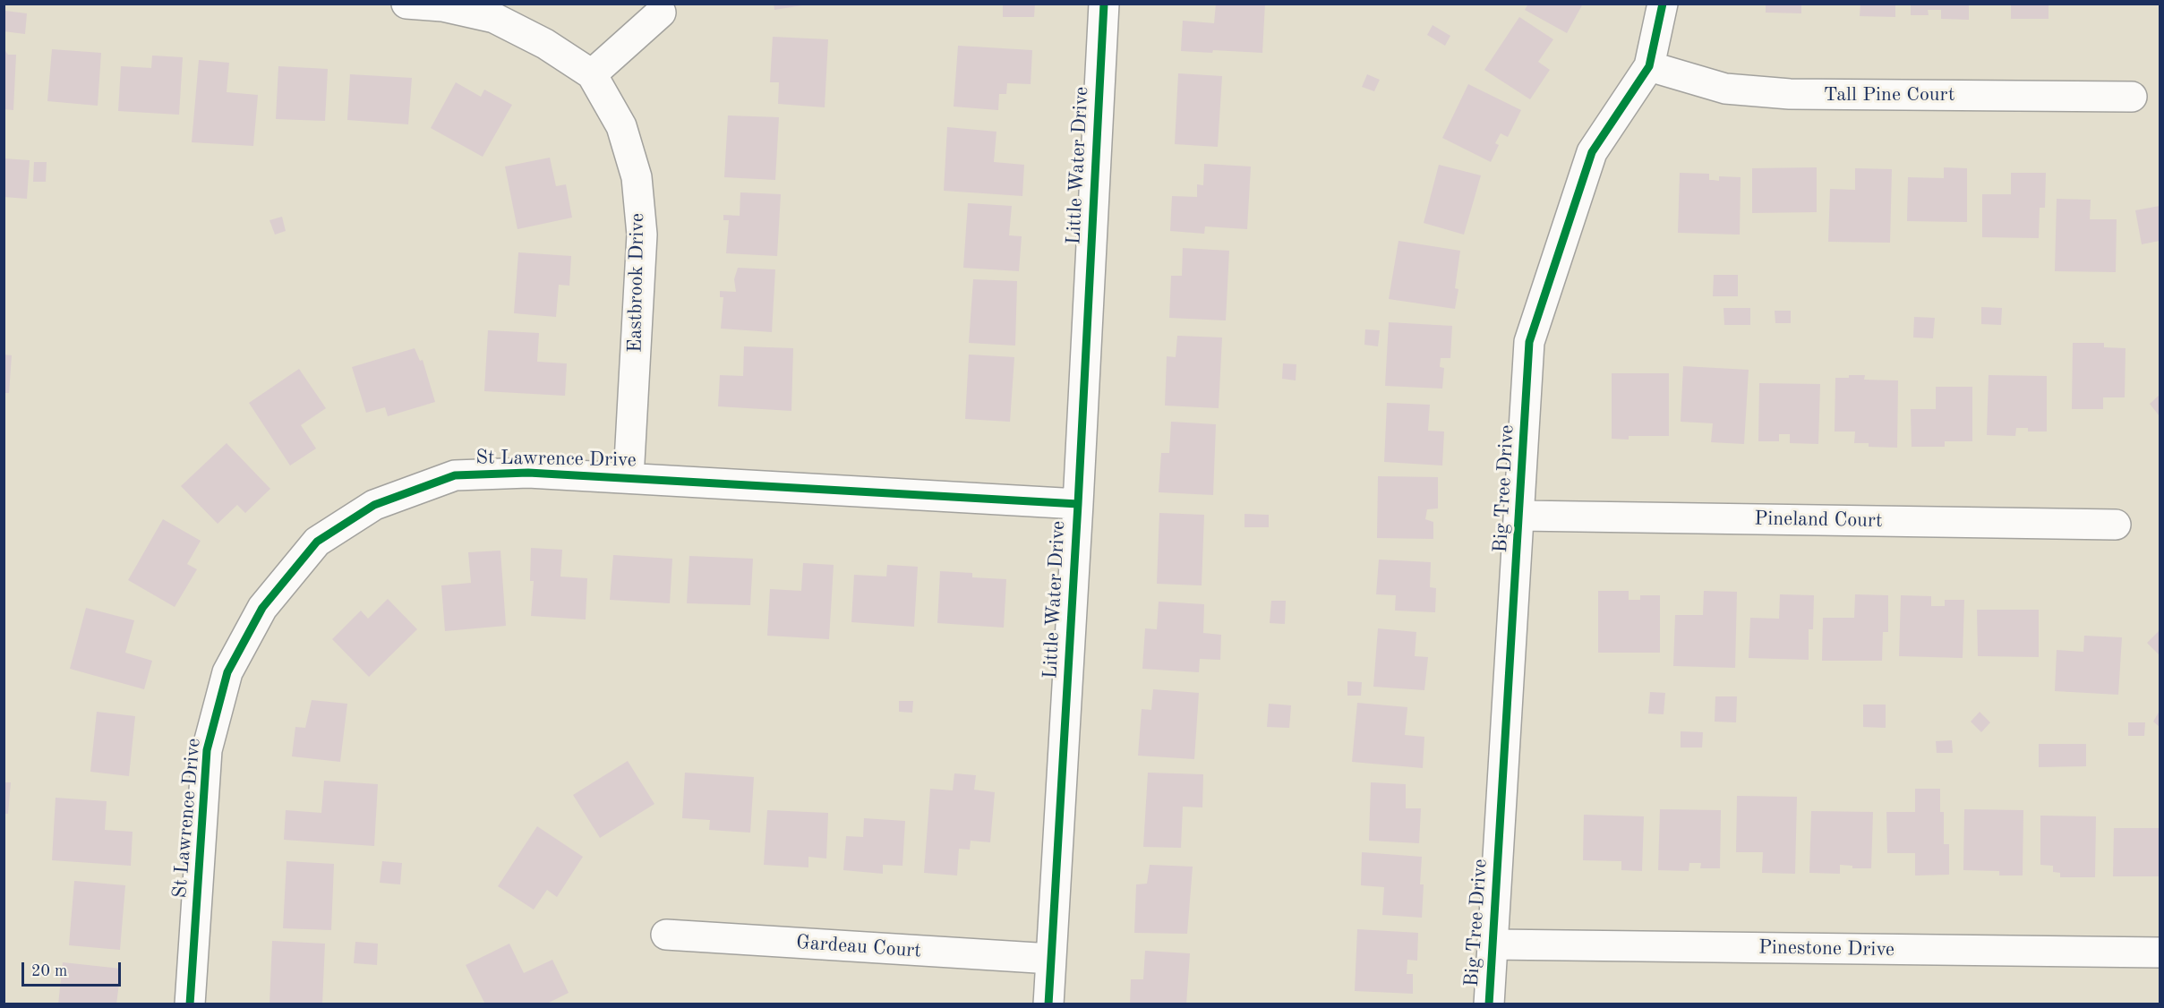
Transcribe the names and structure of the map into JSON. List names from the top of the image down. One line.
{"streets":{"street":["Tall Pine Court","Little Water Drive","Eastbrook Drive","St Lawrence Drive","Big Tree Drive","Pineland Court","Gardeau Court","Pinestone Drive"]},"crossings":[["Tall Pine Court","Big Tree Drive"],["Little Water Drive","St Lawrence Drive"],["Little Water Drive","Gardeau Court"],["Eastbrook Drive","St Lawrence Drive"],["Big Tree Drive","Pineland Court"],["Big Tree Drive","Pinestone Drive"]],"scale_bar":"20 m"}
